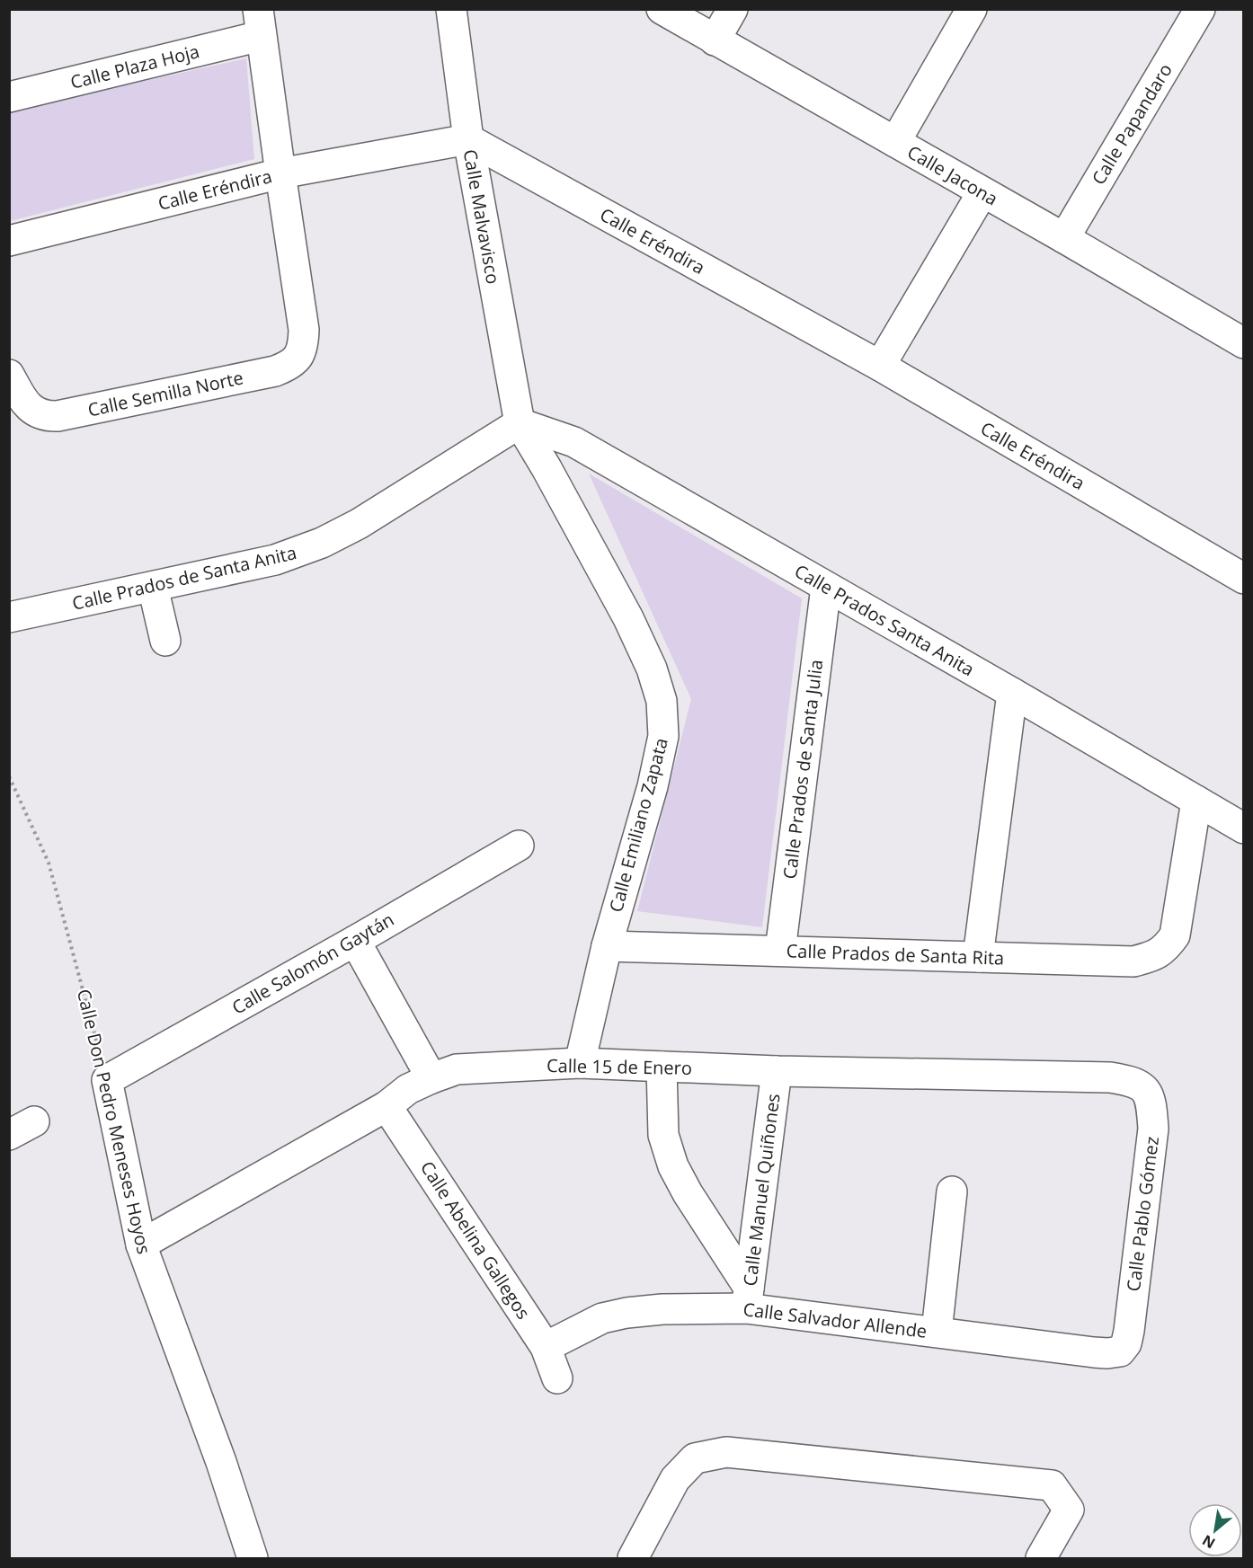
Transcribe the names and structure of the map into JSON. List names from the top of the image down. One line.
{"streets":{"street":["Calle Plaza Hoja","Calle Papandaro","Calle Jacona","Calle Eréndira","Calle Malvavisco","Calle Semilla Norte","Calle Prados de Santa Anita","Calle Prados Santa Anita","Calle Prados de Santa Julia","Calle Emiliano Zapata","Calle Prados de Santa Rita","Calle Salomón Gaytán","Calle 15 de Enero","Calle Don Pedro Meneses Hoyos","Calle Manuel Quiñones","Calle Pablo Gómez","Calle Abelina Gallegos","Calle Salvador Allende"]},"crossings":[["Calle Papandaro","Calle Jacona"],["Calle Eréndira","Calle Malvavisco"],["Calle Eréndira","Calle Semilla Norte"],["Calle Malvavisco","Calle Prados de Santa Anita"],["Calle Malvavisco","Calle Prados Santa Anita"],["Calle Malvavisco","Calle Emiliano Zapata"],["Calle Prados de Santa Anita","Calle Prados Santa Anita"],["Calle Prados de Santa Anita","Calle Emiliano Zapata"],["Calle Prados Santa Anita","Calle Prados de Santa Julia"],["Calle Prados Santa Anita","Calle Emiliano Zapata"],["Calle Prados Santa Anita","Calle Prados de Santa Rita"],["Calle Prados de Santa Julia","Calle Prados de Santa Rita"],["Calle Emiliano Zapata","Calle Prados de Santa Rita"],["Calle Emiliano Zapata","Calle 15 de Enero"],["Calle Salomón Gaytán","Calle Don Pedro Meneses Hoyos"],["Calle 15 de Enero","Calle Don Pedro Meneses Hoyos"],["Calle 15 de Enero","Calle Manuel Quiñones"],["Calle 15 de Enero","Calle Pablo Gómez"],["Calle 15 de Enero","Calle Abelina Gallegos"],["Calle Manuel Quiñones","Calle Salvador Allende"],["Calle Pablo Gómez","Calle Salvador Allende"],["Calle Abelina Gallegos","Calle Salvador Allende"]],"north":"bottom left"}
